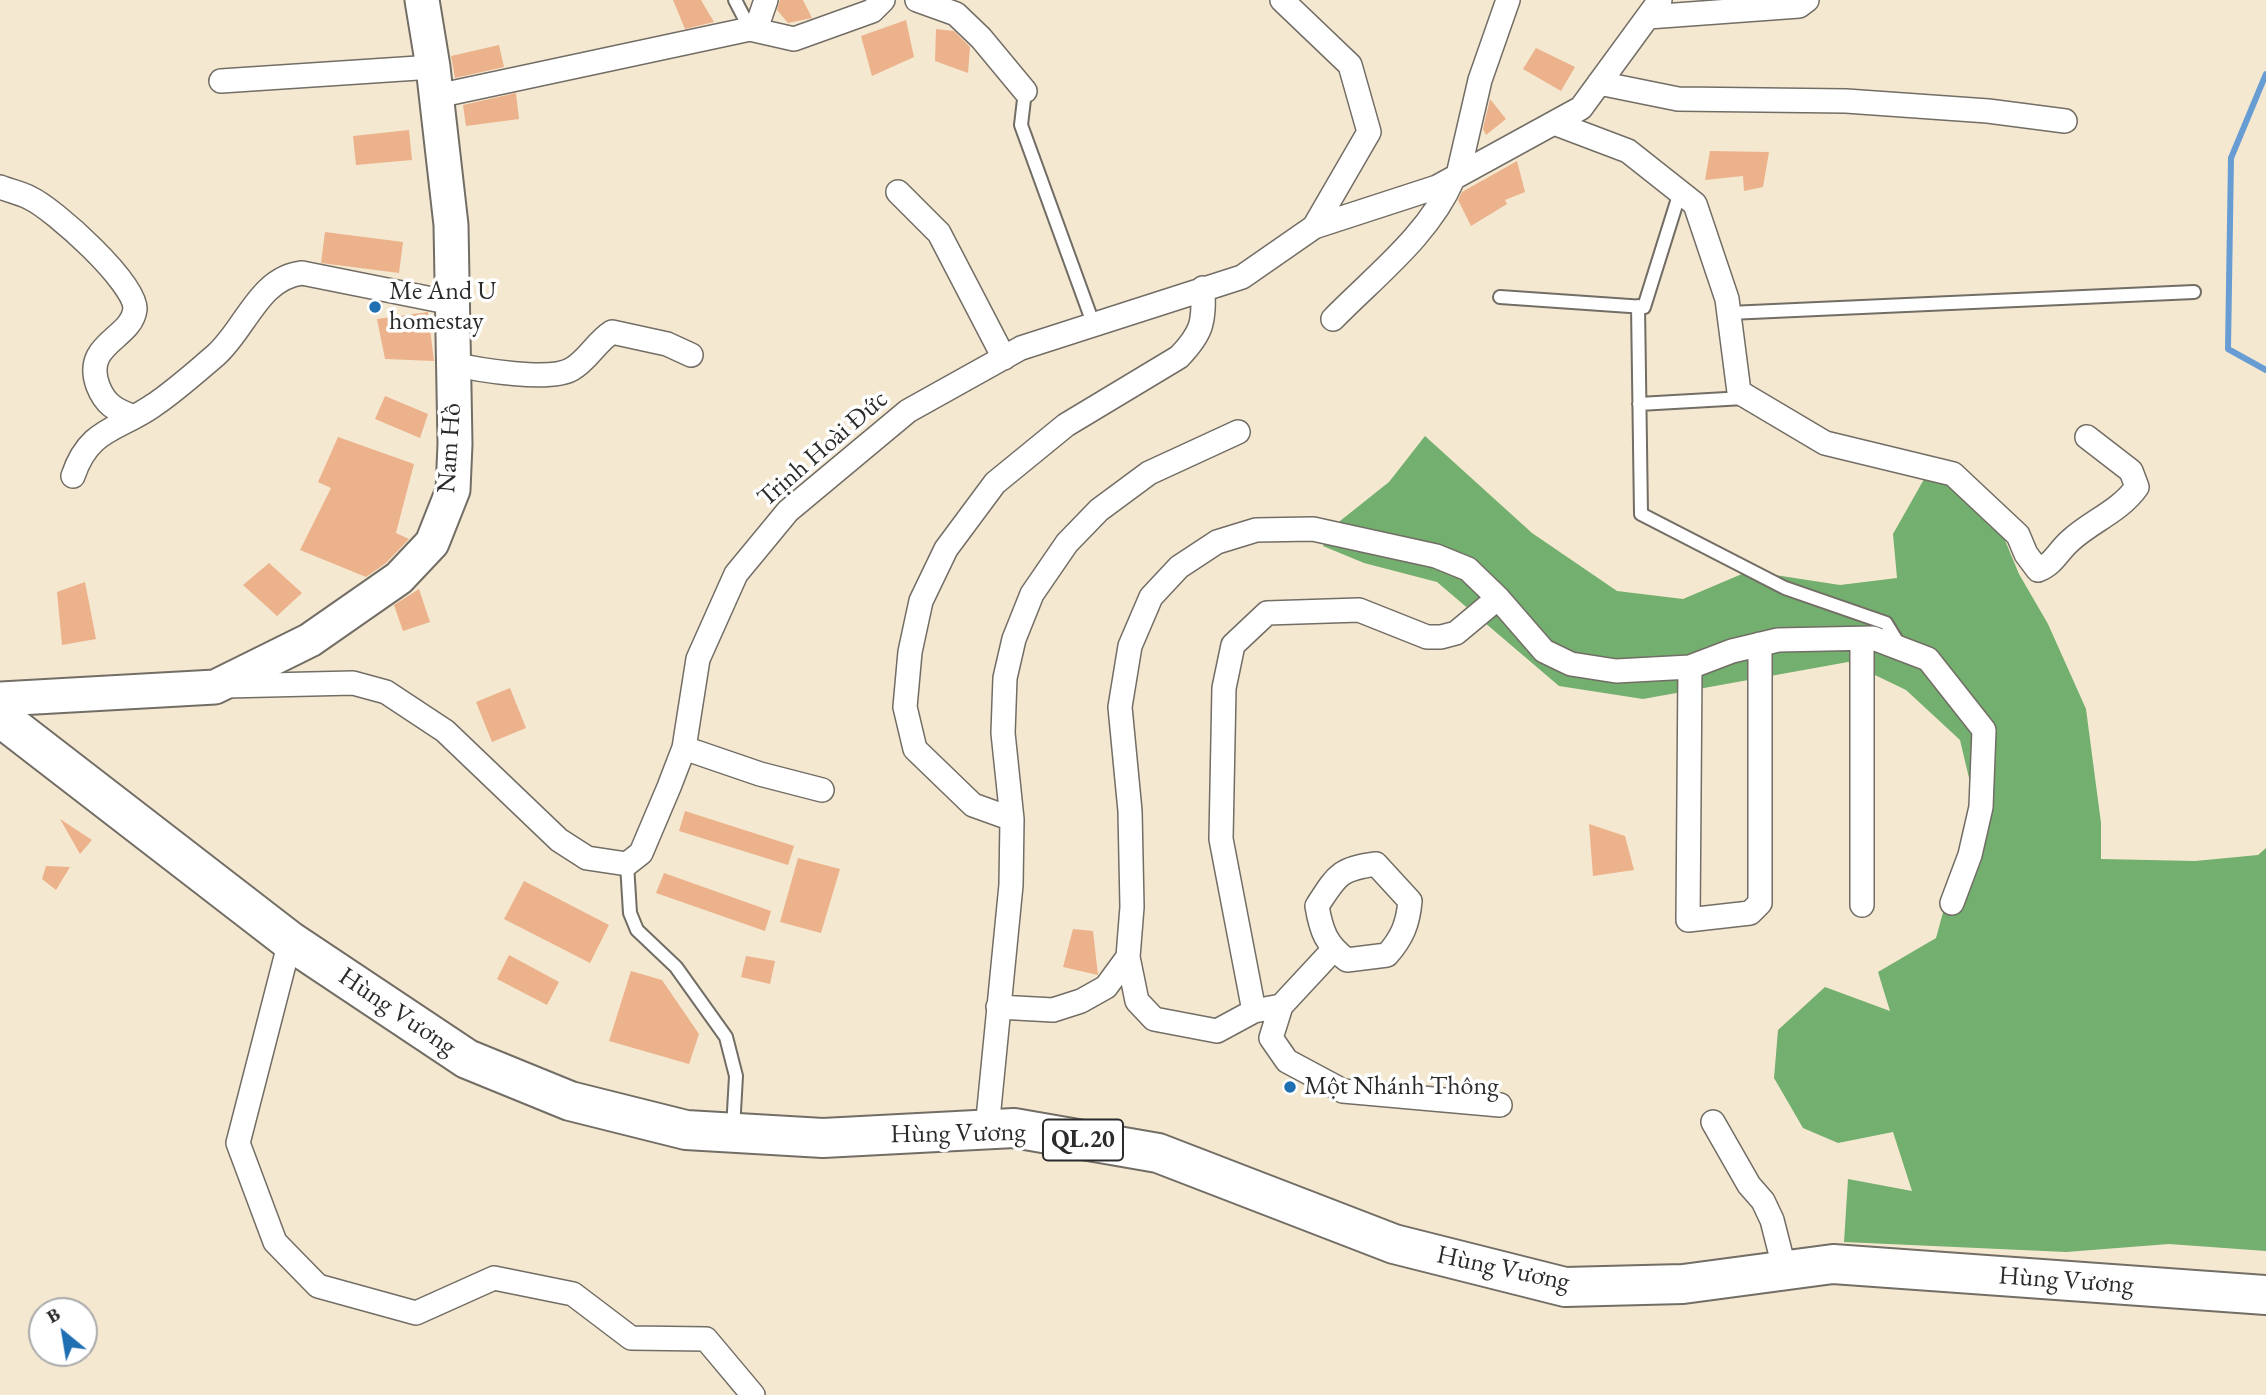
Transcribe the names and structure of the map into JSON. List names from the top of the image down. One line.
{"streets":{"highway":["Hùng Vương","QL.20"],"street":["Nam Hồ","Trịnh Hoài Đức"]},"crossings":[["Nam Hồ","Hùng Vương"]],"places":["Me And U homestay","Một Nhánh Thông"],"north":"top left"}
